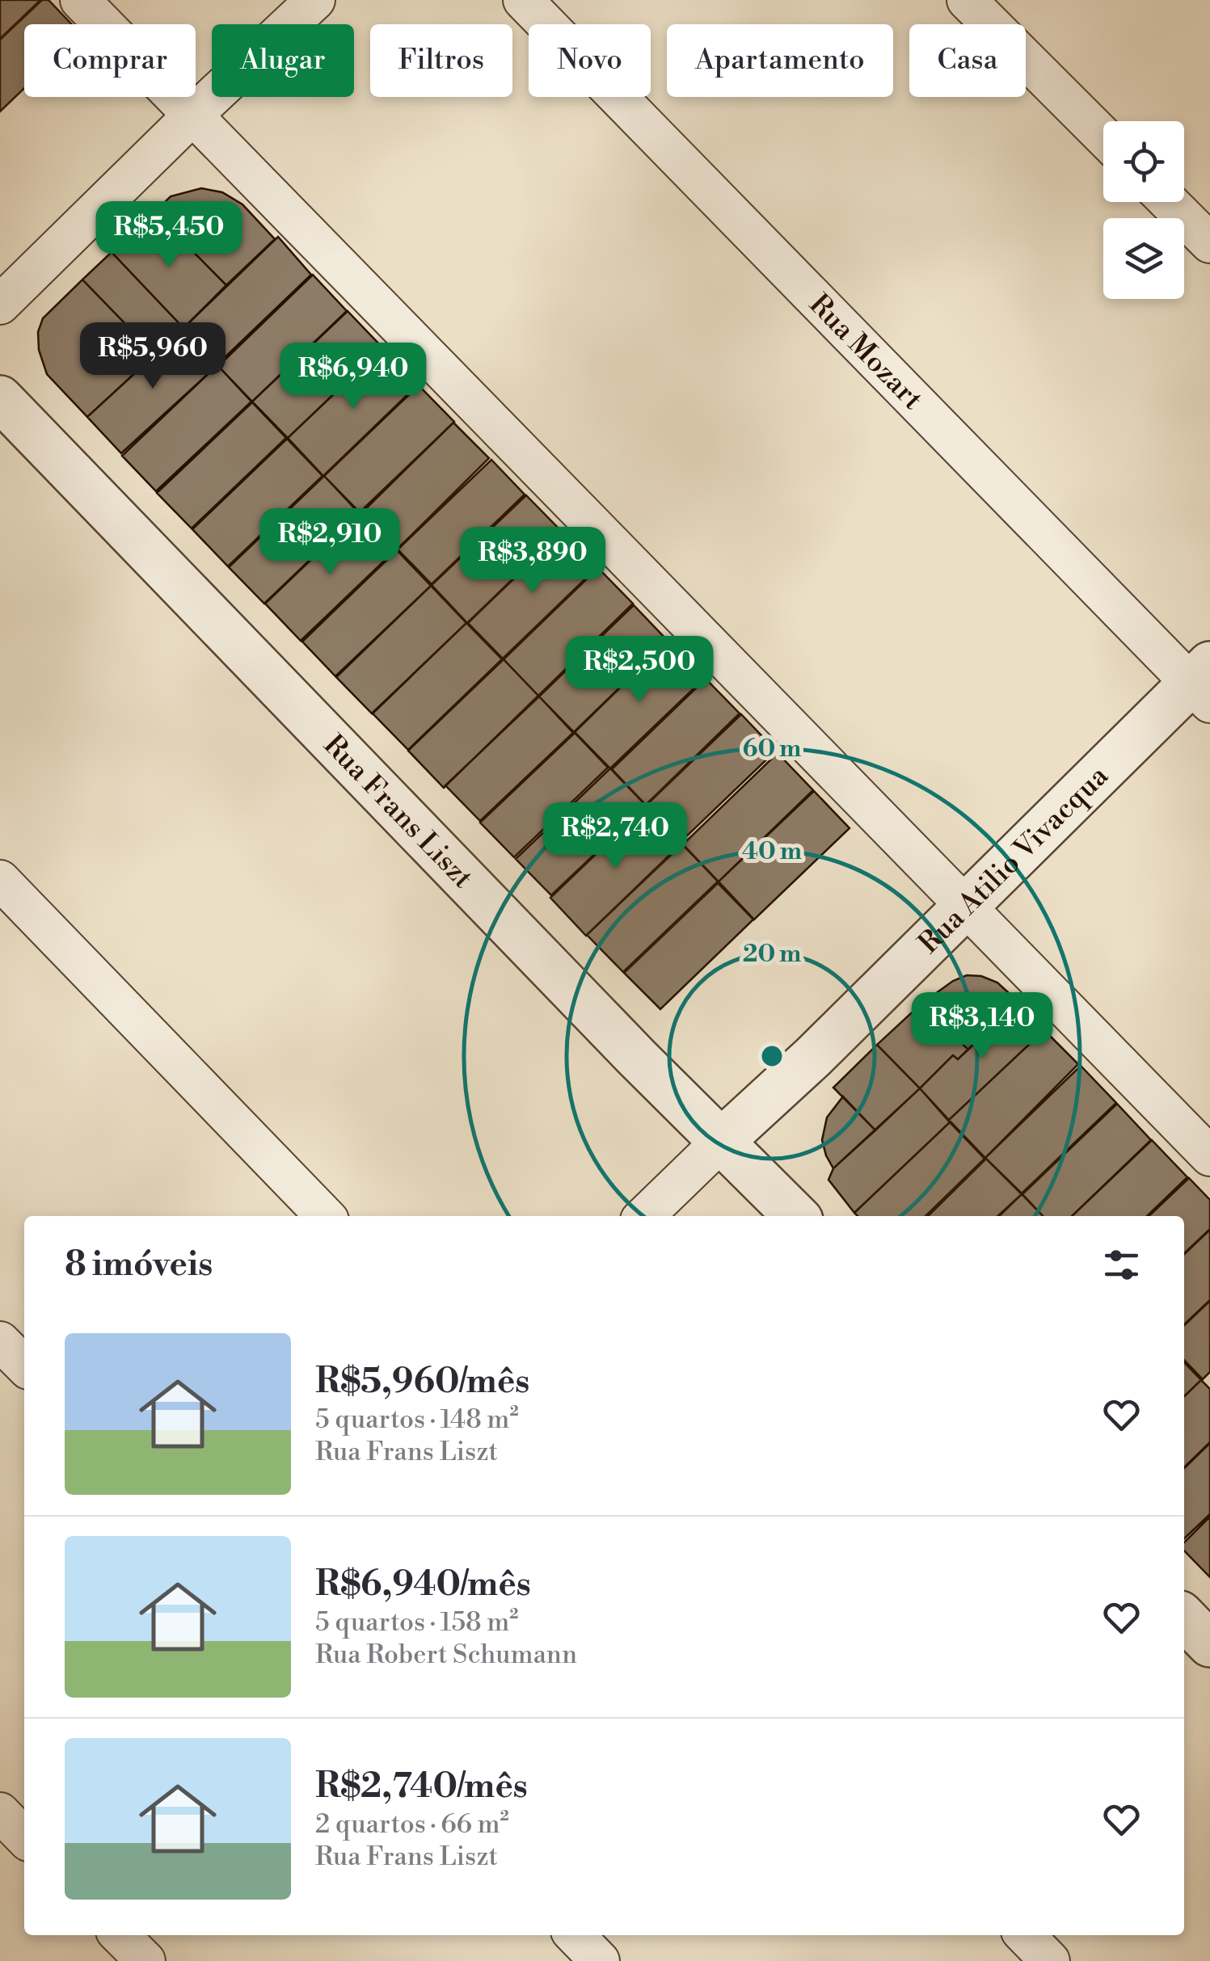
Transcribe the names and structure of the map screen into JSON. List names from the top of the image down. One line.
{"streets":{"street":["Rua Mozart","Rua Frans Liszt","Rua Atilio Vivacqua"]},"crossings":[["Rua Mozart","Rua Atilio Vivacqua"],["Rua Frans Liszt","Rua Atilio Vivacqua"]],"page":{"chip":["Comprar","Alugar","Filtros","Novo","Apartamento","Casa"],"price":["R$5,450","R$5,960","R$6,940","R$2,910","R$3,890","R$2,500","R$2,740","R$3,140"],"heading":"8 imóveis","list":[{"name":"R$5,960/mês","note":"5 quartos · 148 m² · Rua Frans Liszt"},{"name":"R$6,940/mês","note":"5 quartos · 158 m² · Rua Robert Schumann"},{"name":"R$2,740/mês","note":"2 quartos · 66 m² · Rua Frans Liszt"}]},"rings":["60 m","40 m","20 m"]}
